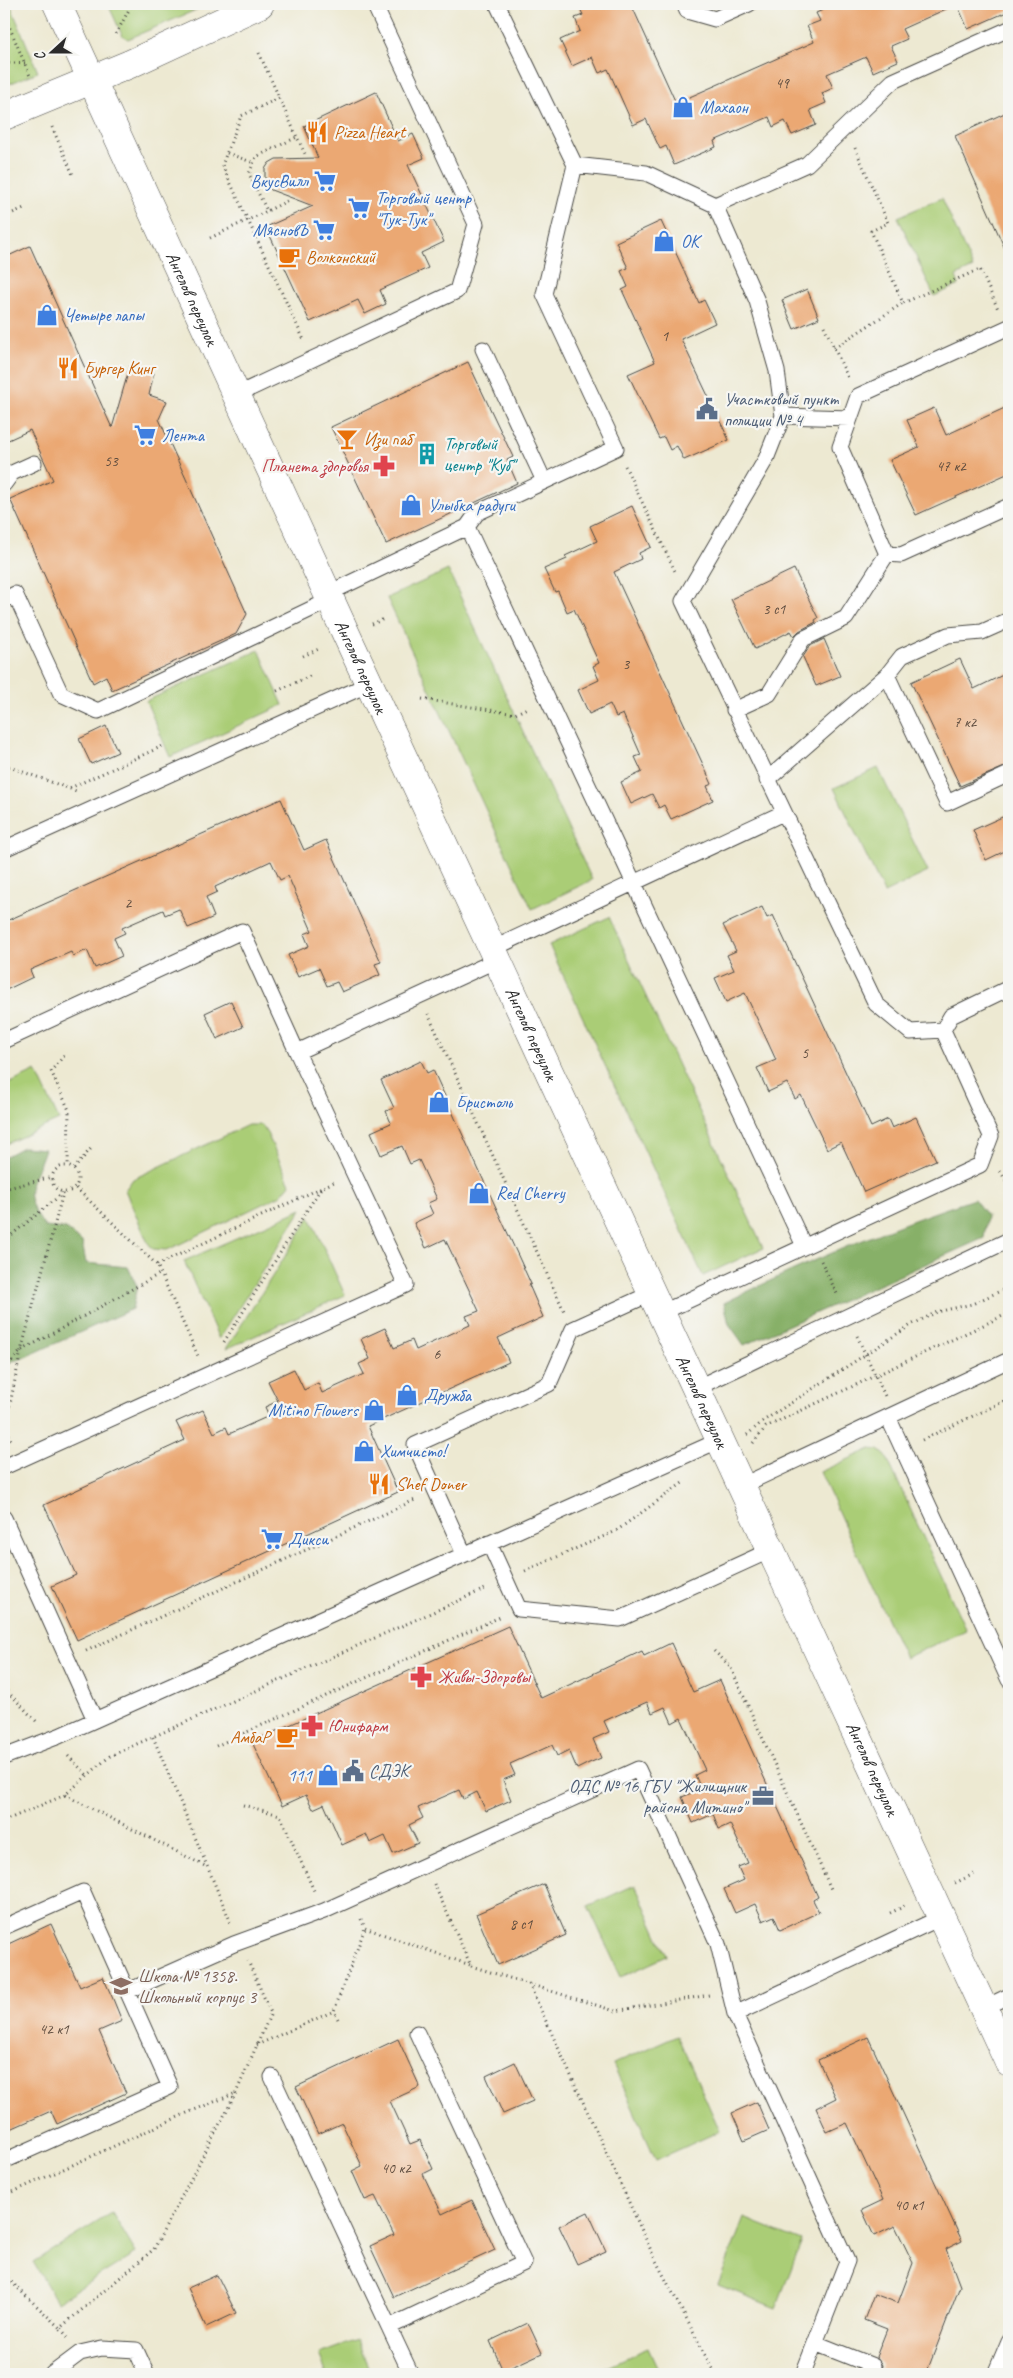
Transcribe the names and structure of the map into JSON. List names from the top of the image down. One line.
{"streets":{"street":["Ангелов переулок"]},"places":{"shop":["Махаон","OK","Четыре лапы","Улыбка радуги","Бристоль","Red Cherry","Дружба","Mitino Flowers","Химчисто!","111"],"restaurant":["Pizza Heart","Бургер Кинг","Shef Doner"],"supermarket":["ВкусВилл","Торговый центр \"Тук-Тук\"","МясновЪ","Лента","Дикси"],"cafe":["Волконский","АмбаР"],"public building":["Участковый пункт полиции № 4","СДЭК"],"bar":["Изи паб"],"building":["Торговый центр \"Куб\""],"pharmacy":["Планета здоровья","Живы-Здоровы","Юнифарм"],"office":["ОДС № 16 ГБУ \"Жилищник района Митино\""],"school or university":["Школа № 1358. Школьный корпус 3"]},"house_numbers":["49","1","53","47 к2","3 с1","3","7 к2","2","5","6","8 с1","42 к1","40 к2","40 к1"],"north":"left"}
